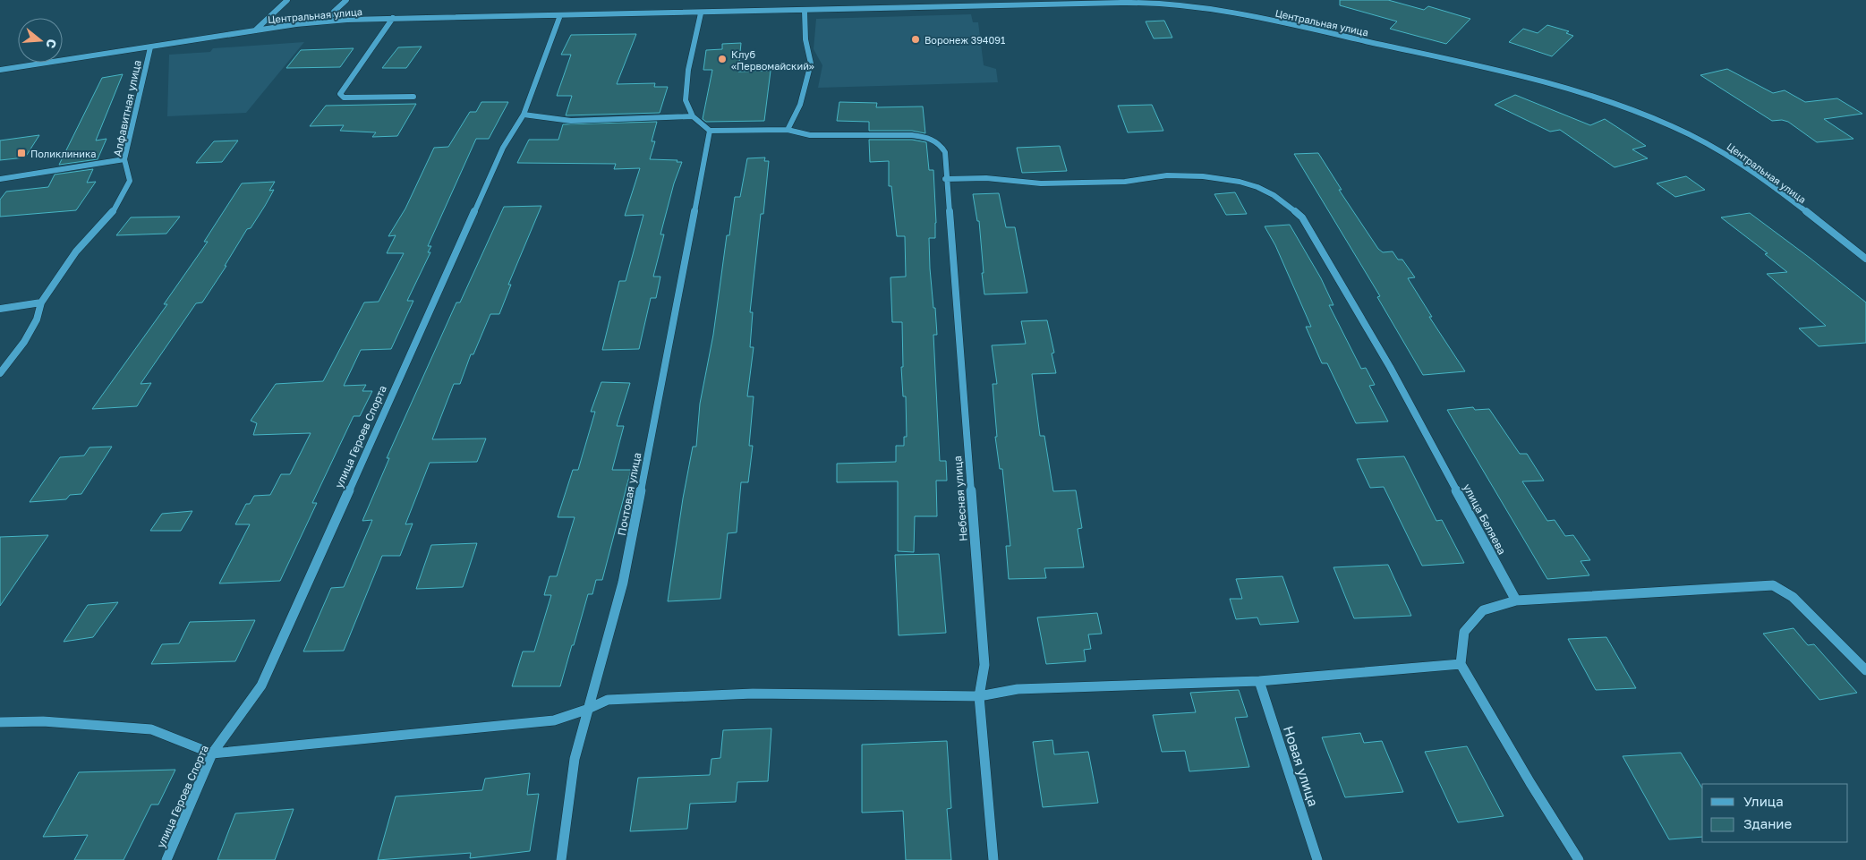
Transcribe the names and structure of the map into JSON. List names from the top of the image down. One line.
{"streets":{"street":["Центральная улица","Алфавитная улица","улица Героев Спорта","Почтовая улица","Небесная улица","улица Беляева","Новая улица"]},"crossings":[["Центральная улица","Алфавитная улица"],["Центральная улица","улица Героев Спорта"],["Центральная улица","Почтовая улица"],["Небесная улица","улица Беляева"]],"places":{"other":["Воронеж 394091","Клуб «Первомайский»"],"transit":["Поликлиника"]},"legend":["Улица","Здание"],"north":"right"}
